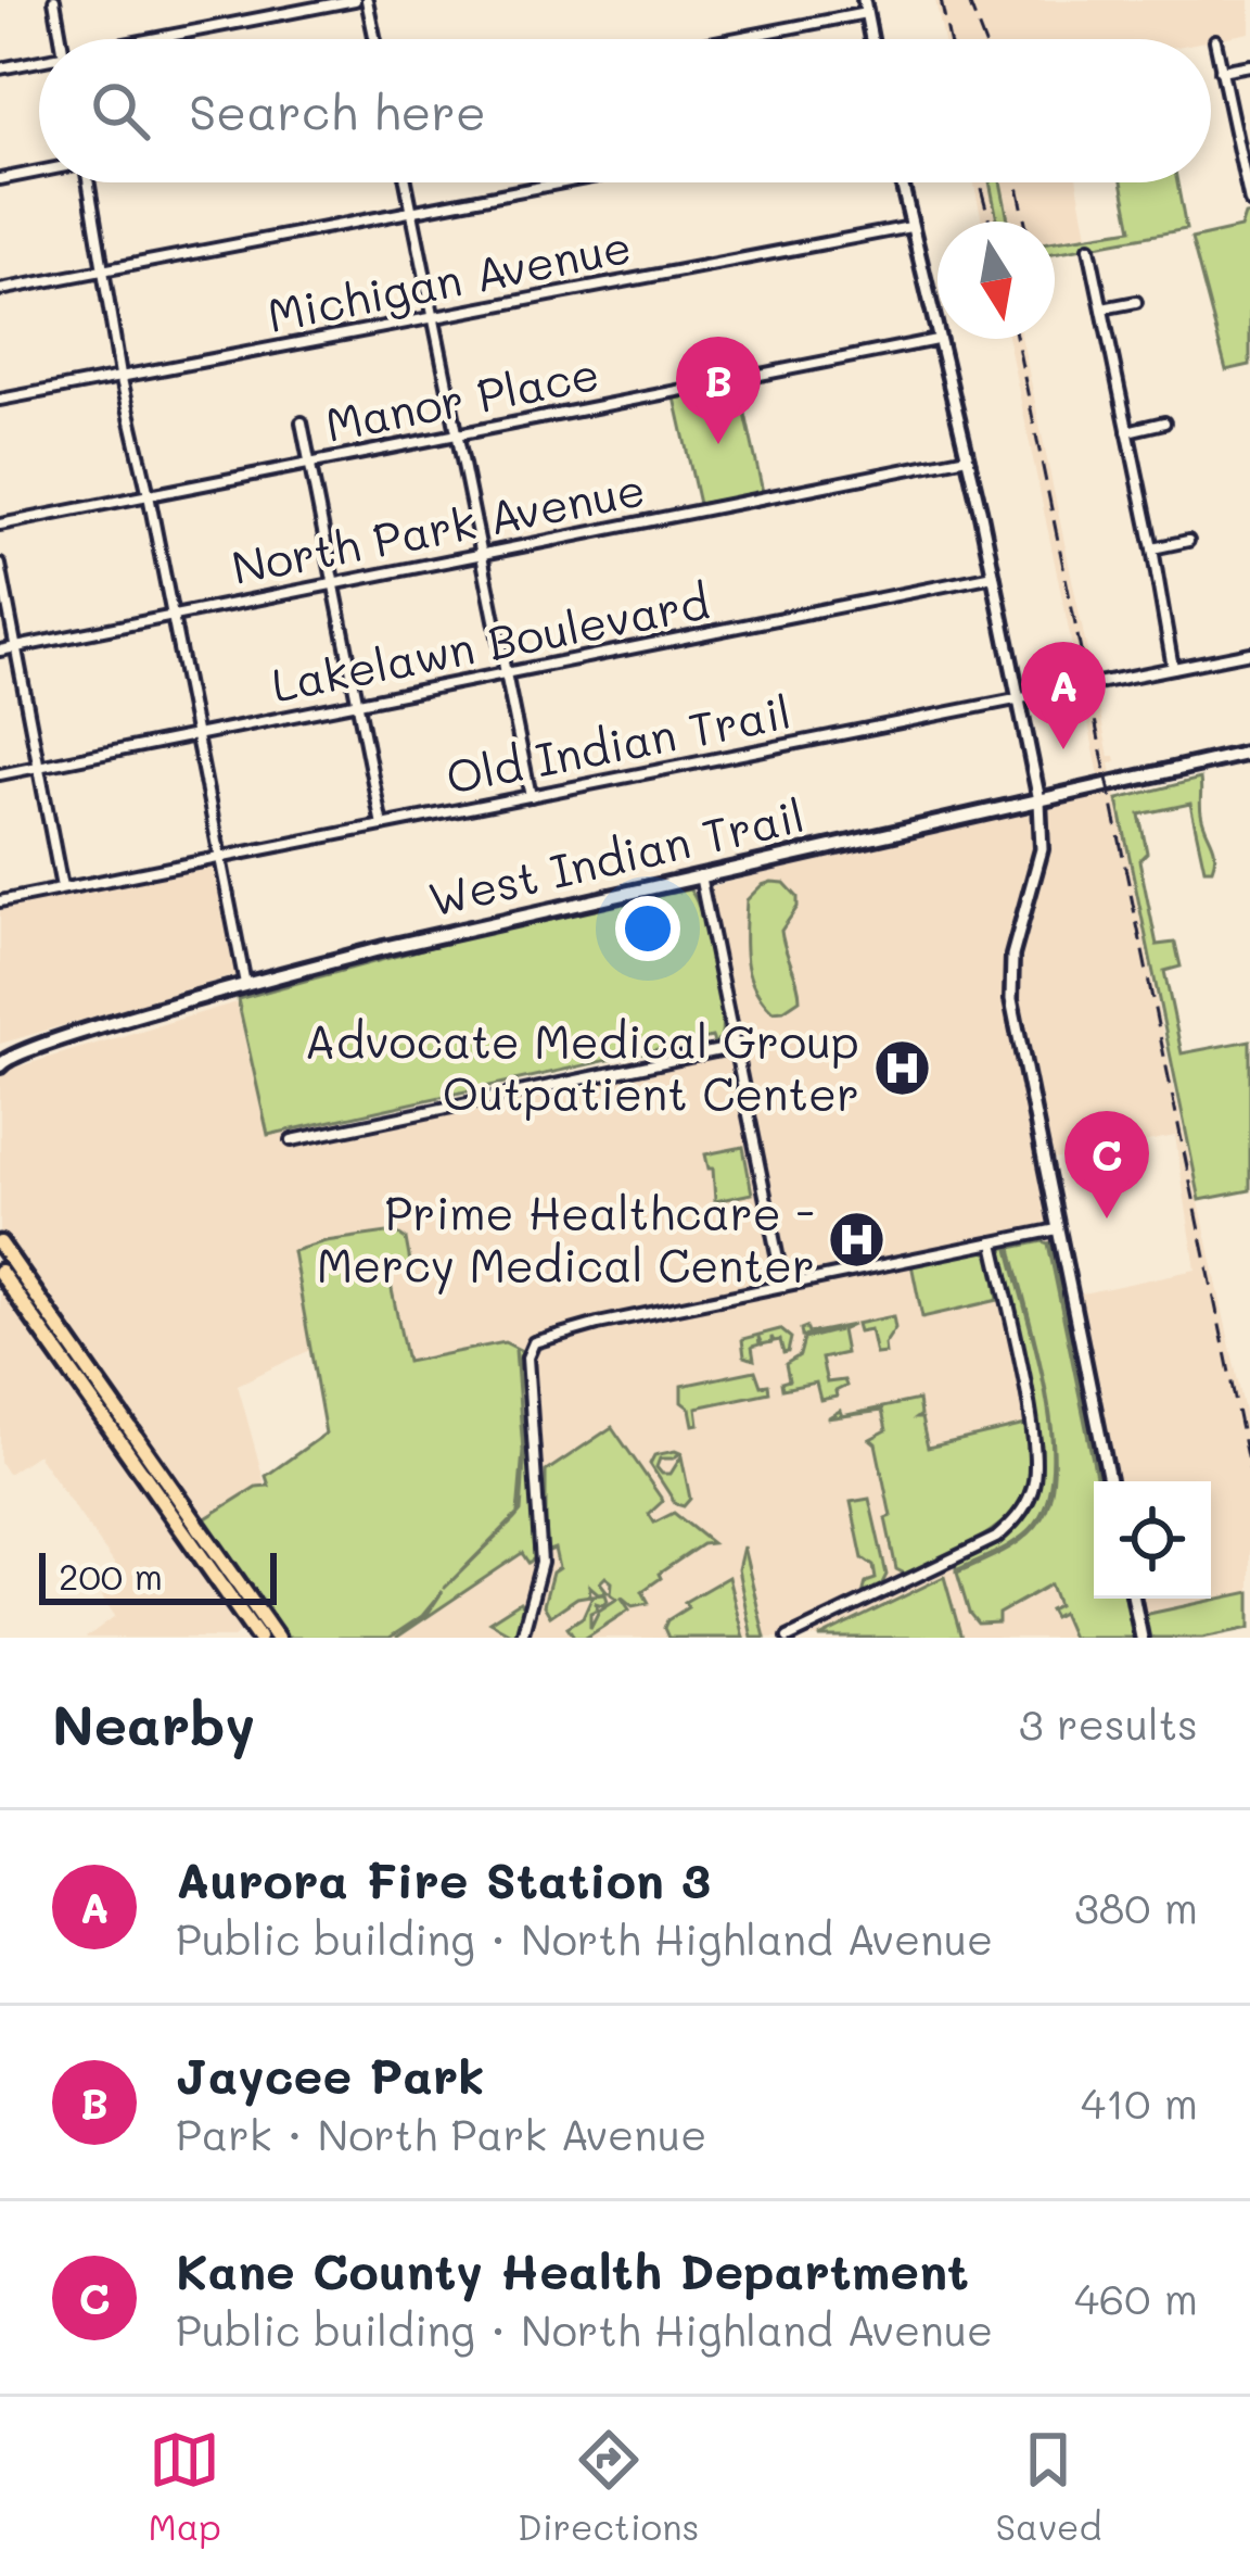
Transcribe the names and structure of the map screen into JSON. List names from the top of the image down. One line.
{"streets":{"main road":["West Indian Trail"],"street":["Michigan Avenue","Manor Place","North Park Avenue","Lakelawn Boulevard","Old Indian Trail"]},"places":{"hospital":["Advocate Medical Group Outpatient Center","Prime Healthcare - Mercy Medical Center"]},"scale_bar":"200 m","north":"bottom","page":{"search":"Search here","pins":["B","A","C"],"scale":"200 m","heading":["Nearby","3 results"],"list":[{"mark":"A","name":"Aurora Fire Station 3","note":"Public building · North Highland Avenue","value":"380 m"},{"mark":"B","name":"Jaycee Park","note":"Park · North Park Avenue","value":"410 m"},{"mark":"C","name":"Kane County Health Department","note":"Public building · North Highland Avenue","value":"460 m"}],"nav":["Map","Directions","Saved"]}}
